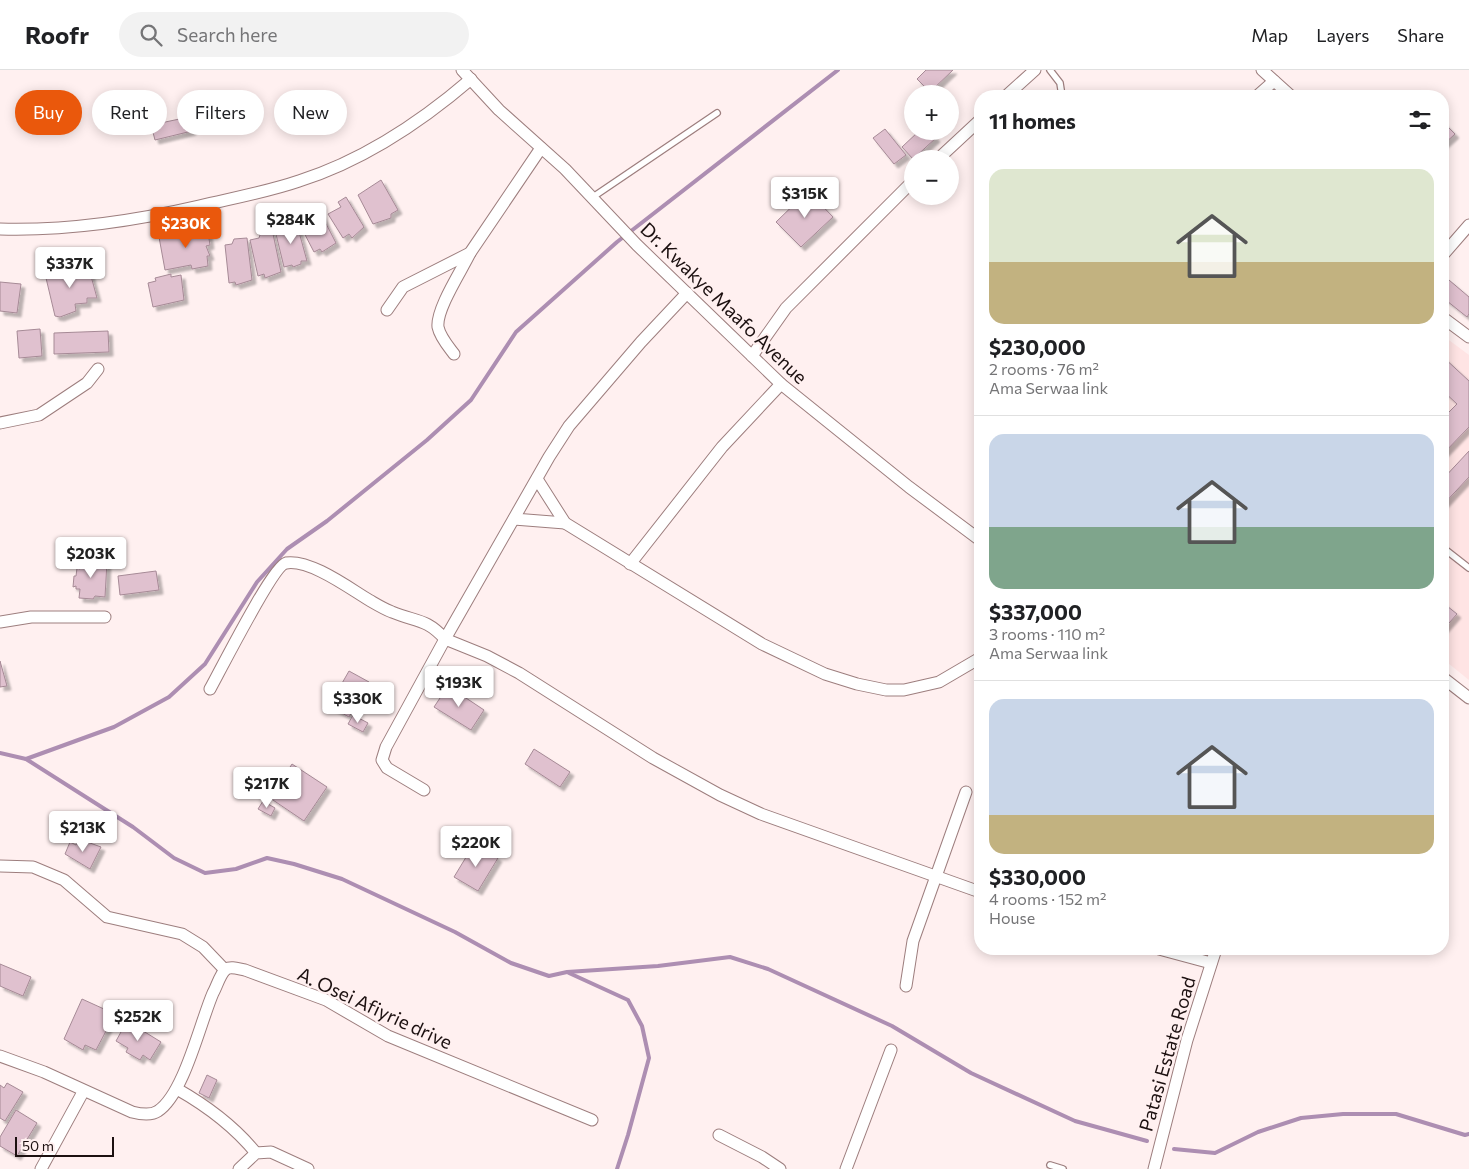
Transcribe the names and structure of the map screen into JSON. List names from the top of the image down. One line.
{"streets":{"street":["Dr. Kwakye Maafo Avenue","A. Osei Afiyrie drive","Patasi Estate Road"]},"scale_bar":"50 m","page":{"header":"Roofr","search":"Search here","nav":["Map","Layers","Share"],"map_buttons":["+","−"],"chip":["Buy","Rent","Filters","New"],"heading":"11 homes","list":[{"name":"$230,000","note":"2 rooms · 76 m² · Ama Serwaa link"},{"name":"$337,000","note":"3 rooms · 110 m² · Ama Serwaa link"},{"name":"$330,000","note":"4 rooms · 152 m² · House"}],"price":["$315K","$284K","$230K","$337K","$203K","$193K","$330K","$217K","$213K","$220K","$252K"],"scale":"50 m"}}
